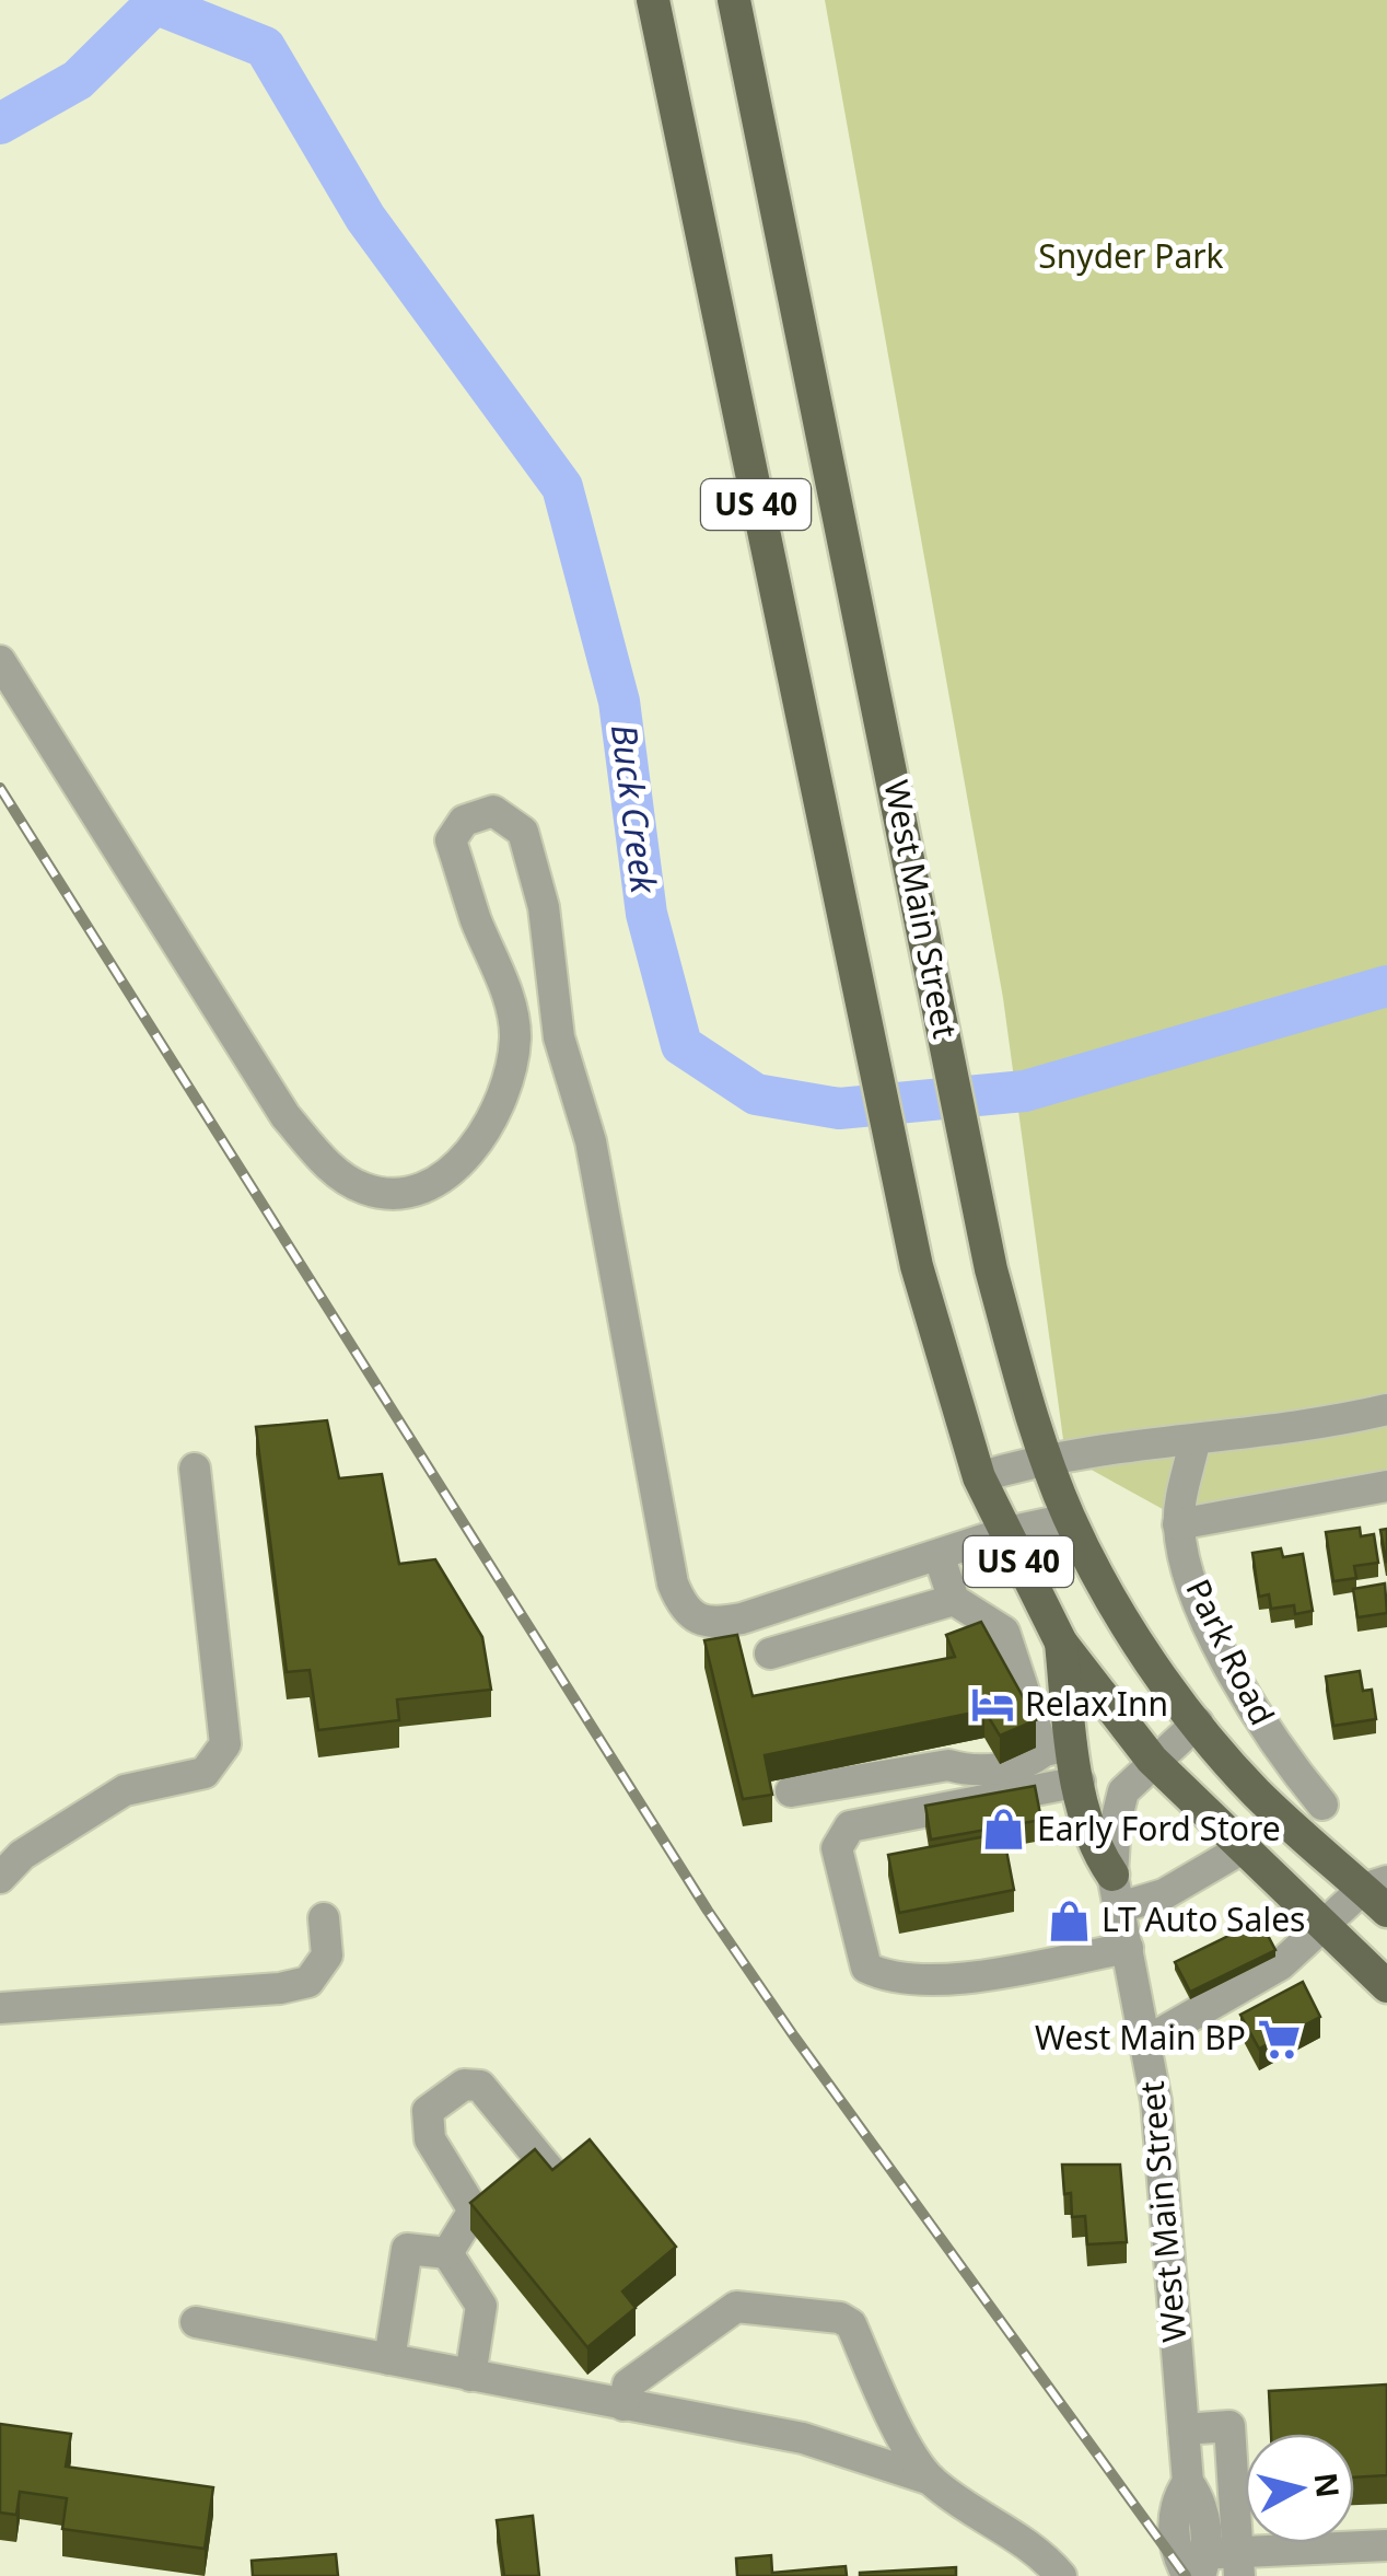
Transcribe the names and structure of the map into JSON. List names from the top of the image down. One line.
{"streets":{"main road":["US 40","West Main Street","Park Road"]},"crossings":[["US 40","West Main Street"],["West Main Street","Park Road"]],"water":["Buck Creek"],"parks":["Snyder Park"],"places":{"hotel":["Relax Inn"],"shop":["Early Ford Store","LT Auto Sales"],"supermarket":["West Main BP"]},"north":"right"}
